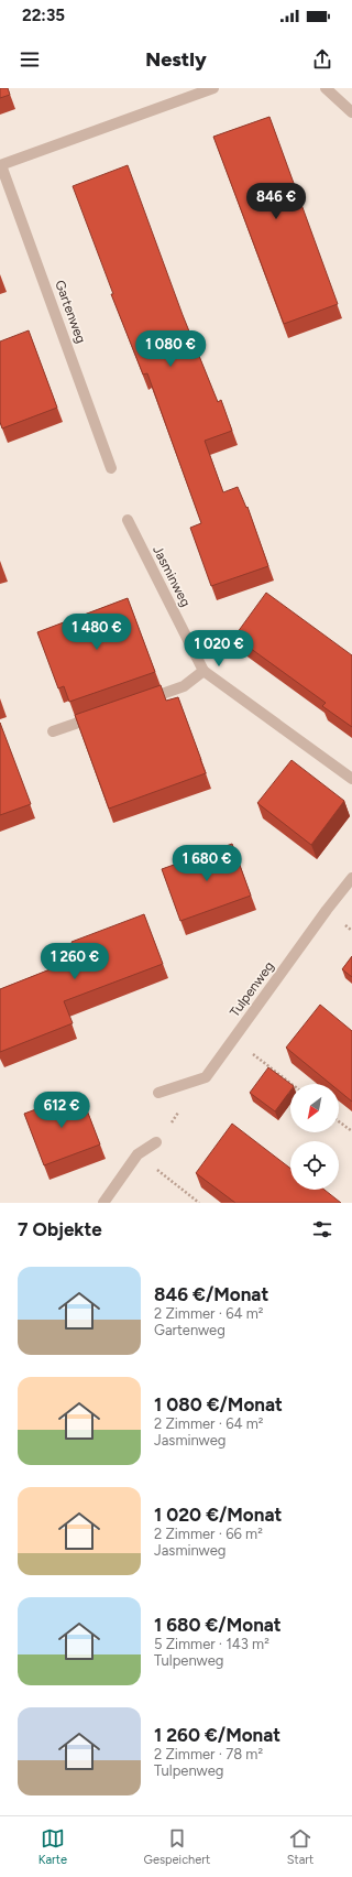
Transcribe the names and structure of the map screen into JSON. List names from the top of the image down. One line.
{"streets":{"street":["Gartenweg","Jasminweg","Tulpenweg"]},"north":"bottom left","page":{"status":"22:35","header":"Nestly","price":["846 €","1 080 €","1 480 €","1 020 €","1 680 €","1 260 €","612 €"],"heading":"7 Objekte","list":[{"name":"846 €/Monat","note":"2 Zimmer · 64 m² · Gartenweg"},{"name":"1 080 €/Monat","note":"2 Zimmer · 64 m² · Jasminweg"},{"name":"1 020 €/Monat","note":"2 Zimmer · 66 m² · Jasminweg"},{"name":"1 680 €/Monat","note":"5 Zimmer · 143 m² · Tulpenweg"},{"name":"1 260 €/Monat","note":"2 Zimmer · 78 m² · Tulpenweg"}],"tabs":["Karte","Gespeichert","Start"]}}
